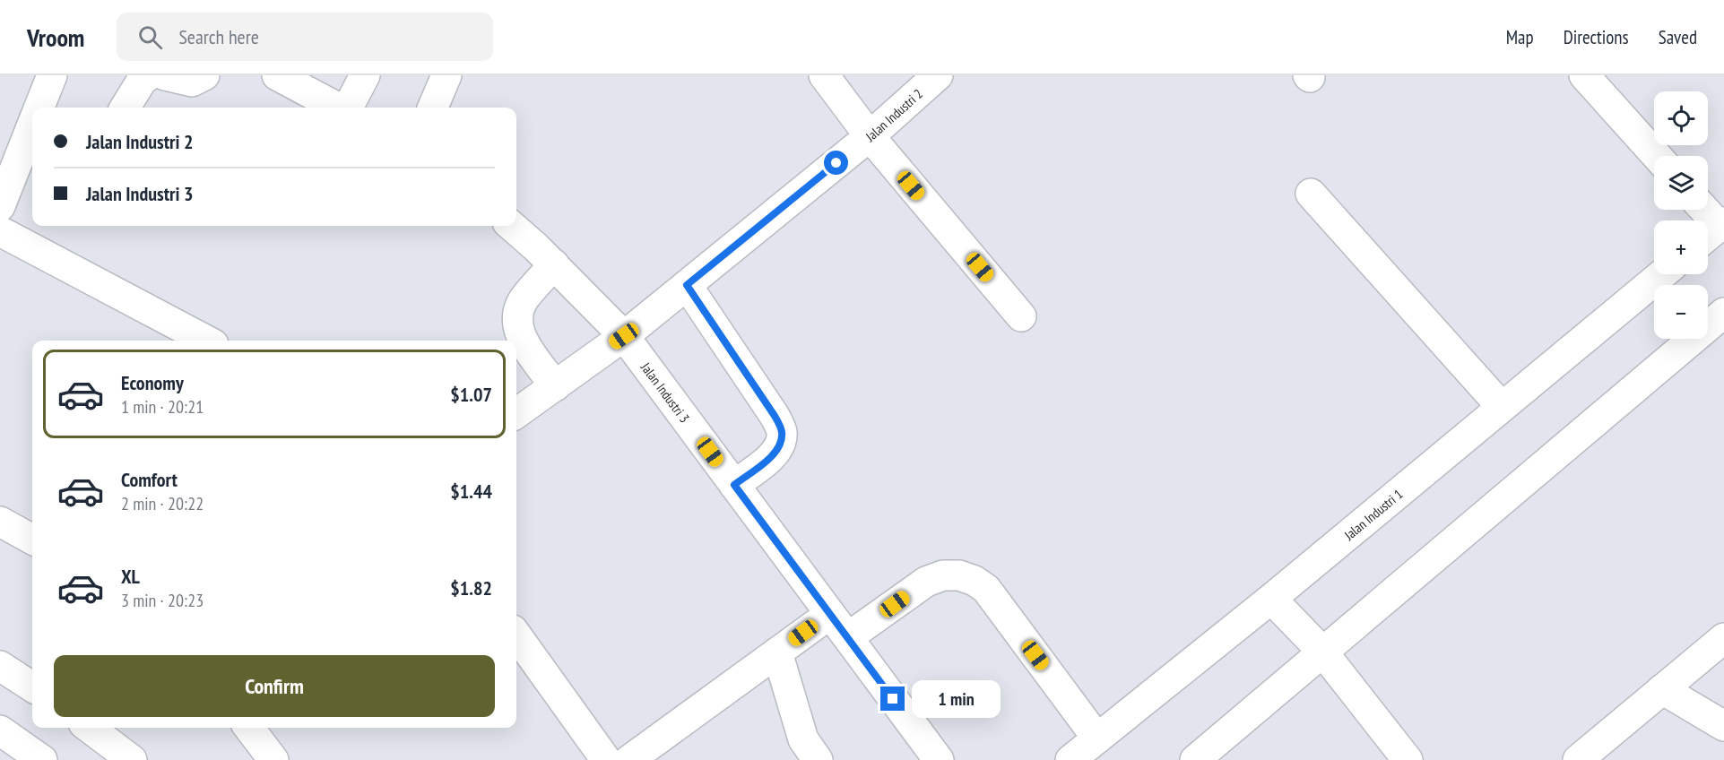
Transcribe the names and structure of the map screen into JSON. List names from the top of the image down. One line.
{"streets":{"street":["Jalan Industri 2","Jalan Industri 3","Jalan Industri 1"]},"crossings":[["Jalan Industri 2","Jalan Industri 3"]],"page":{"header":"Vroom","search":"Search here","nav":["Map","Directions","Saved"],"map_buttons":["+","−"],"banner":["Jalan Industri 2","Jalan Industri 3"],"list":[{"name":"Economy","note":"1 min · 20:21","value":"$1.07"},{"name":"Comfort","note":"2 min · 20:22","value":"$1.44"},{"name":"XL","note":"3 min · 20:23","value":"$1.82"}],"buttons":"Confirm","bubble":"1 min"}}
